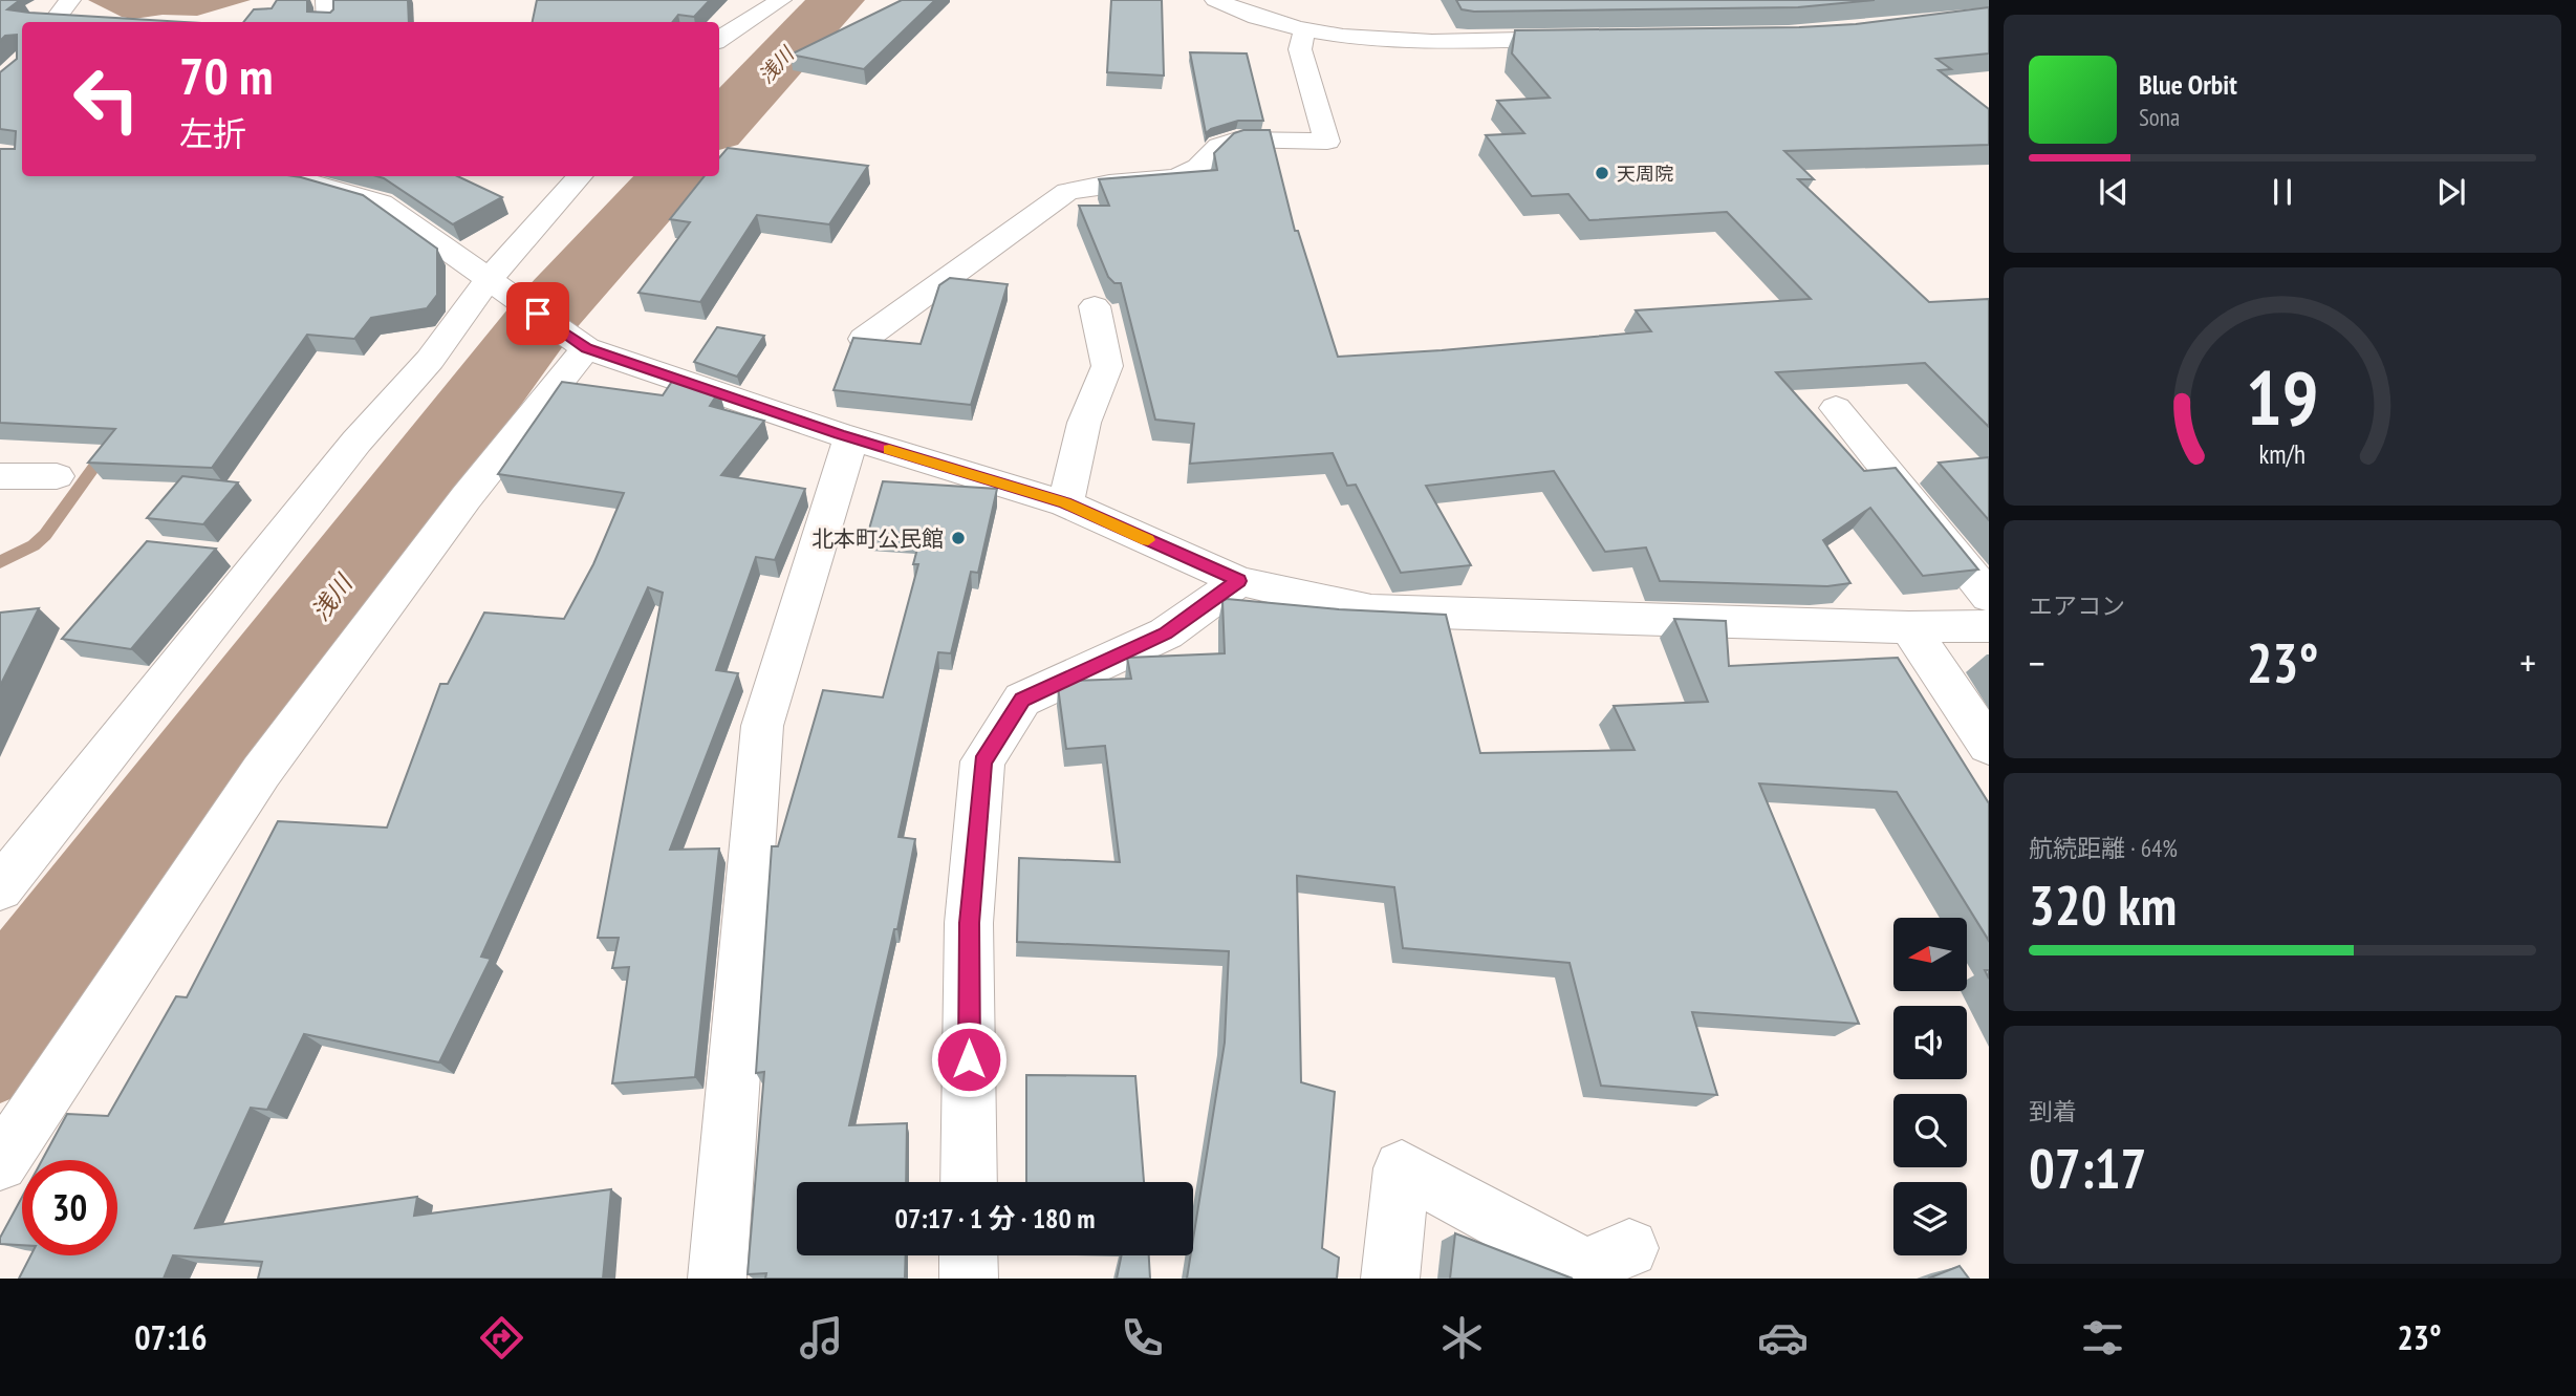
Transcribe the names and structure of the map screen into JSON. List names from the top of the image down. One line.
{"water":["浅川"],"places":["天周院","北本町公民館"],"north":"left","page":{"turn":["70 m","左折"],"song":["Blue Orbit","Sona"],"tile":["エアコン",["航続距離 · 64%","320 km"],["到着","07:17"]],"heat":["−","23°","+"],"limit":"30","trip":"07:17 · 1 分 · 180 m","tabs":["07:16","23°"],"gauge":["19","km/h"]}}
